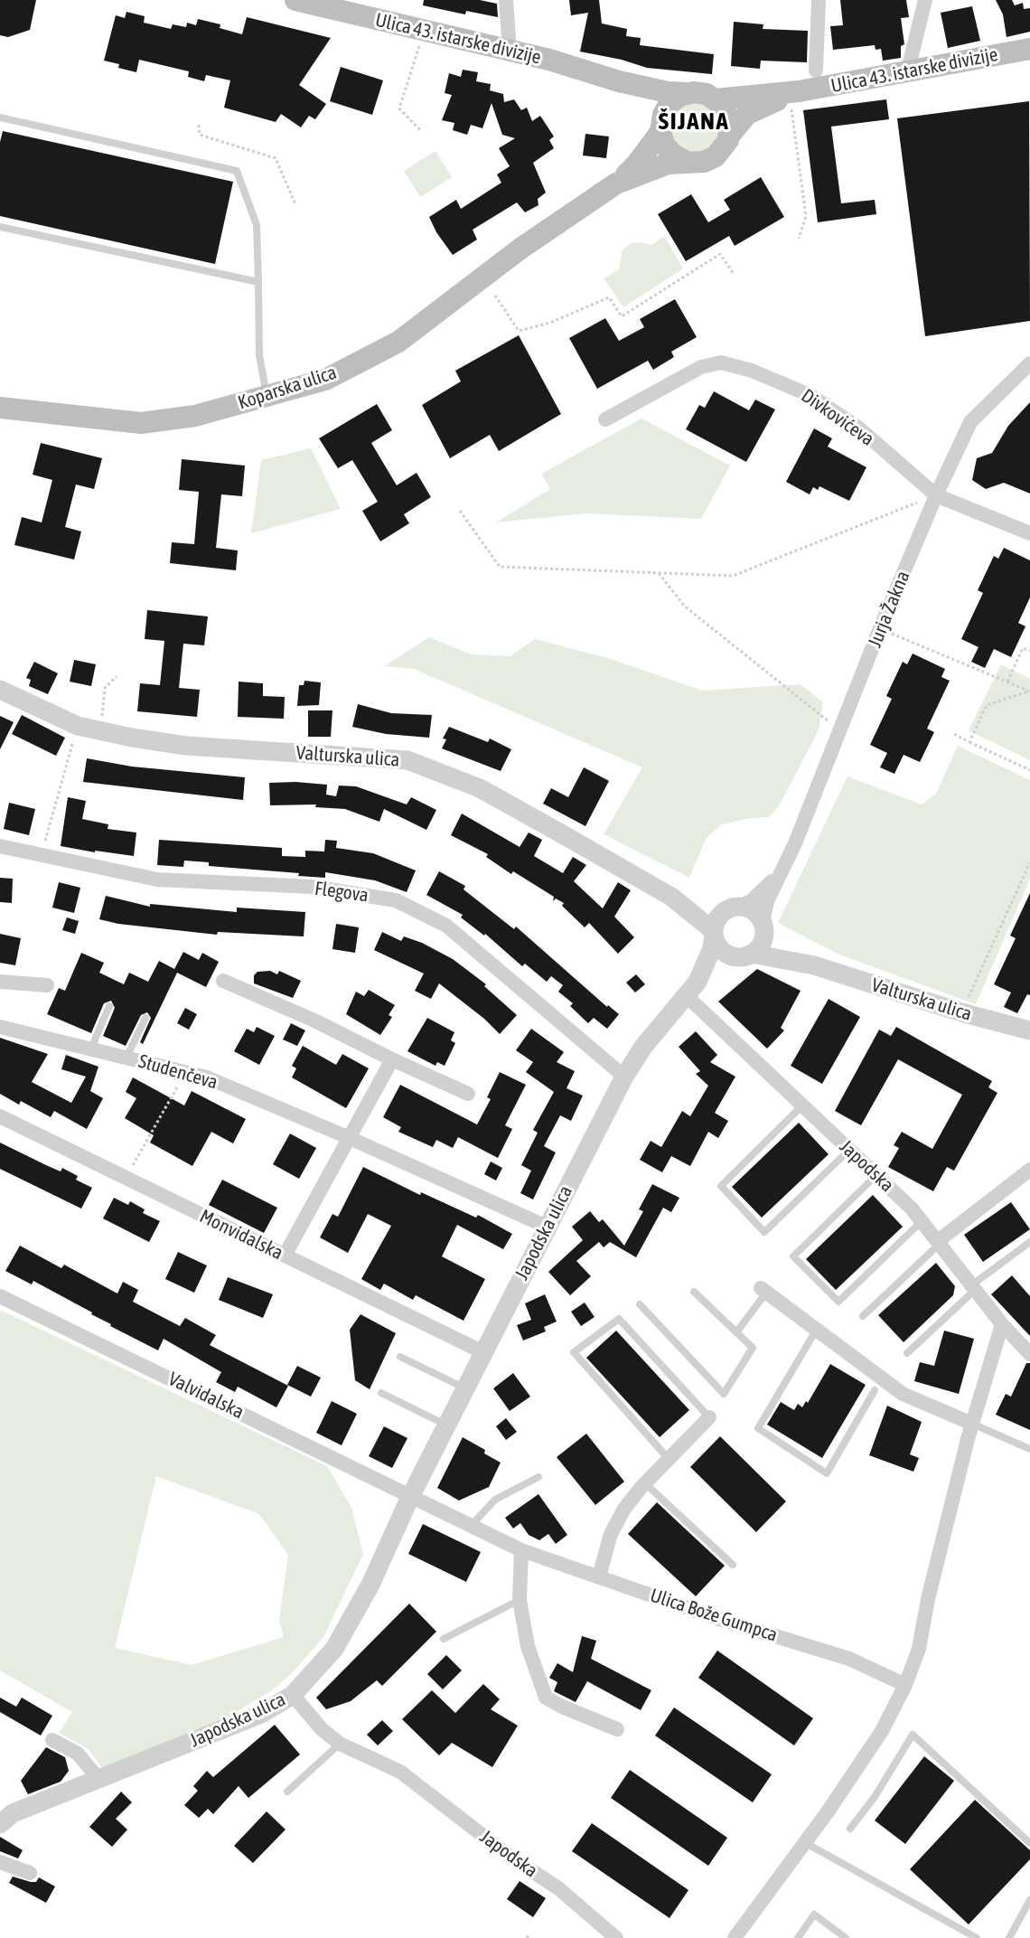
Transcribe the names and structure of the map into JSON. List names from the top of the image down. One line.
{"streets":{"main road":["Ulica 43. istarske divizije","Koparska ulica"],"street":["Divkovićeva","Jurja Žakna","Valturska ulica","Flegova","Studenčeva","Japodska","Japodska ulica","Monvidalska","Valvidalska","Ulica Bože Gumpca"]},"crossings":[["Ulica 43. istarske divizije","Koparska ulica"],["Divkovićeva","Jurja Žakna"],["Jurja Žakna","Valturska ulica"],["Jurja Žakna","Japodska ulica"],["Valturska ulica","Japodska ulica"],["Flegova","Japodska ulica"],["Studenčeva","Japodska ulica"],["Japodska","Japodska ulica"],["Japodska ulica","Monvidalska"],["Japodska ulica","Valvidalska"]],"districts":["ŠIJANA"]}
